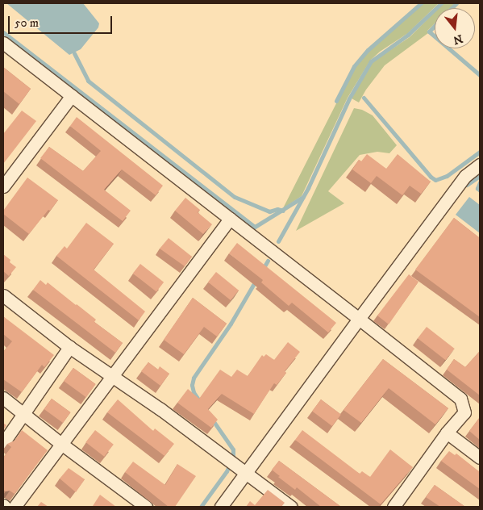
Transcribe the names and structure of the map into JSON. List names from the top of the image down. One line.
{"scale_bar":"50 m","north":"bottom"}
